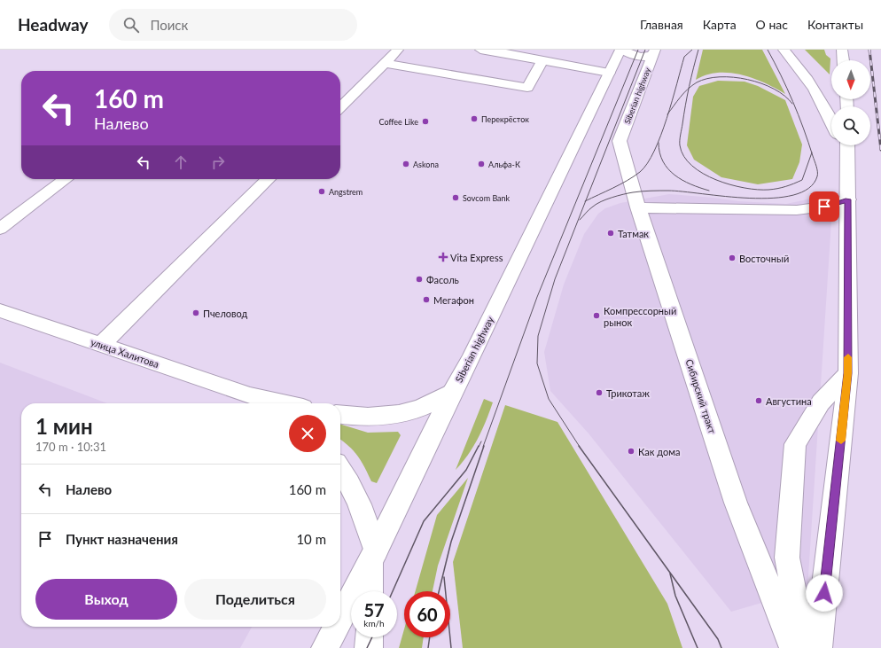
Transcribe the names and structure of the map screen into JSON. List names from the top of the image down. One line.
{"streets":{"main road":["Siberian highway","улица Халитова"]},"places":{"other":["Перекрёсток","Coffee Like","Askona","Альфа-К","Angstrem","Sovcom Bank","Татмак","Восточный","Фасоль","Мегафон","Пчеловод","Компрессорный рынок","Трикотаж","Августина","Как дома"],"health":["Vita Express"]},"north":"bottom","page":{"header":"Headway","search":"Поиск","nav":["Главная","Карта","О нас","Контакты"],"turn":["160 m","Налево"],"heading":["1 мин","170 m · 10:31"],"list":[{"name":"Налево","value":"160 m"},{"name":"Пункт назначения","value":"10 m"}],"buttons":["Выход","Поделиться"],"speed":"57 km/h","limit":"60"}}
